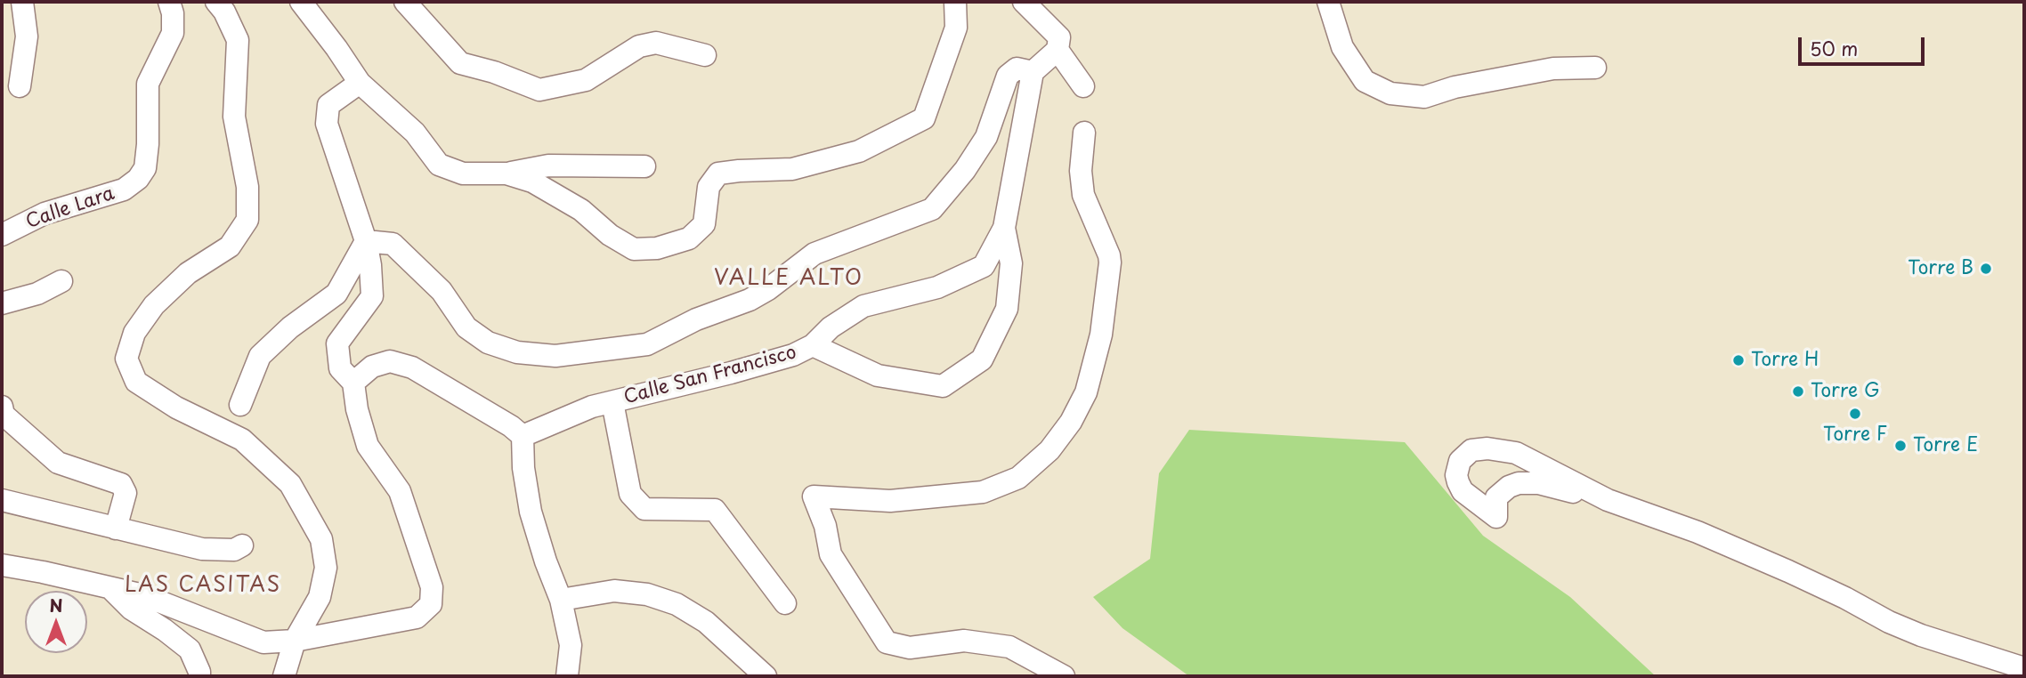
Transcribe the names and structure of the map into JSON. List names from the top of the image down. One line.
{"streets":{"street":["Calle Lara","Calle San Francisco"]},"districts":["VALLE ALTO","LAS CASITAS"],"places":["Torre B","Torre H","Torre G","Torre F","Torre E"],"scale_bar":"50 m","north":"top"}
